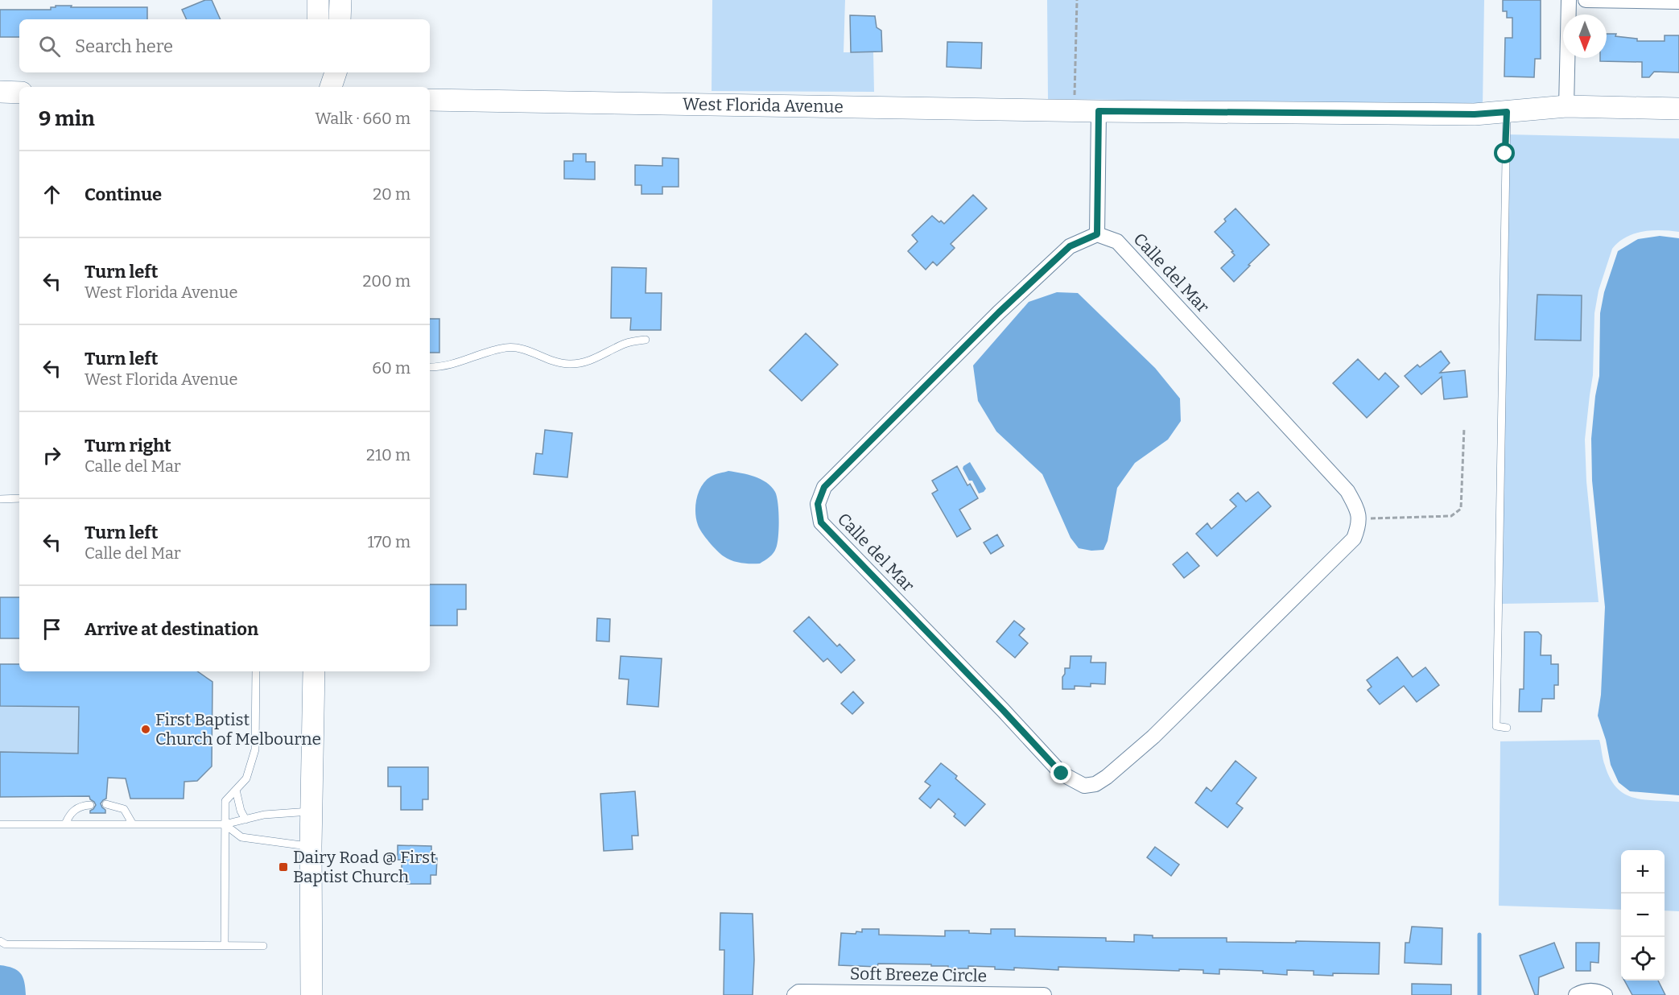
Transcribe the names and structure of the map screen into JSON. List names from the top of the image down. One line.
{"streets":{"street":["West Florida Avenue","Calle del Mar","Soft Breeze Circle"]},"places":{"other":["First Baptist Church of Melbourne"],"transit":["Dairy Road @ First Baptist Church"]},"north":"bottom","page":{"search":"Search here","heading":["9 min","Walk · 660 m"],"list":[["Continue","20 m"],["Turn left","West Florida Avenue","200 m"],["Turn left","West Florida Avenue","60 m"],["Turn right","Calle del Mar","210 m"],["Turn left","Calle del Mar","170 m"],"Arrive at destination"],"map_buttons":["+","−"]}}
